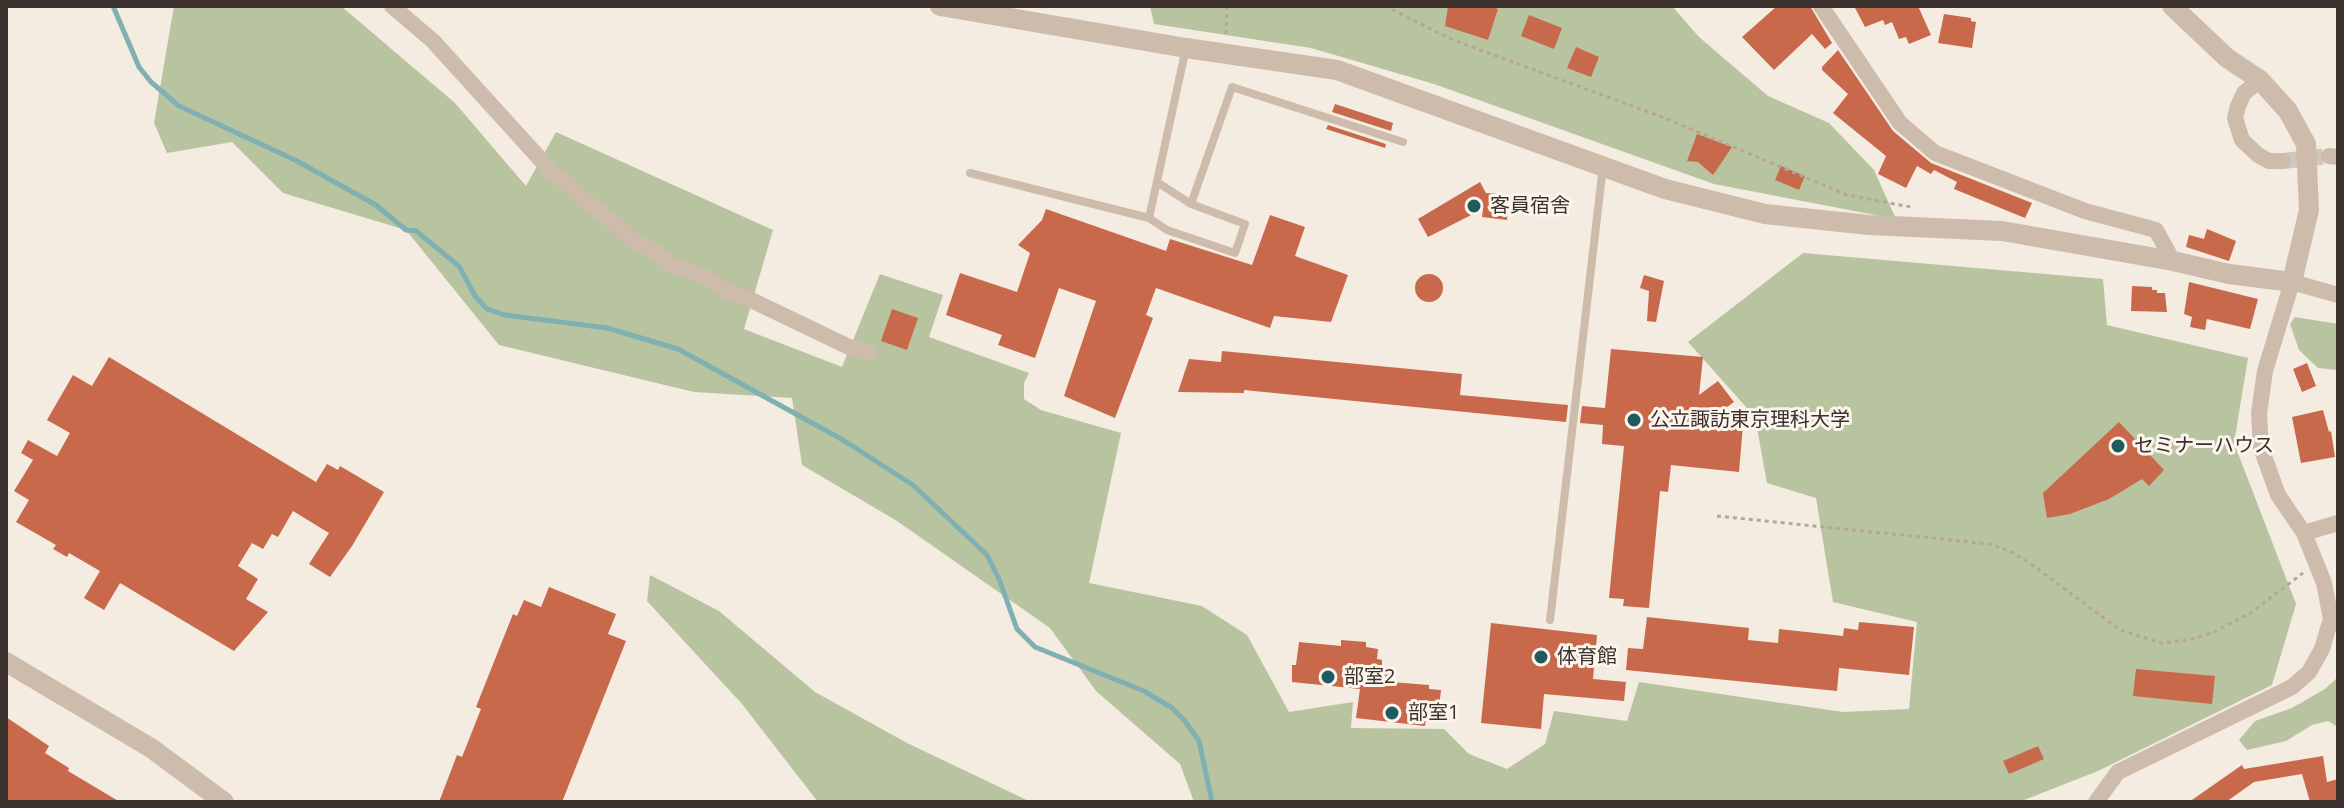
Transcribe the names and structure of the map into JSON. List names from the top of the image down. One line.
{"places":["客員宿舎","公立諏訪東京理科大学","セミナーハウス","体育館","部室2","部室1"]}
